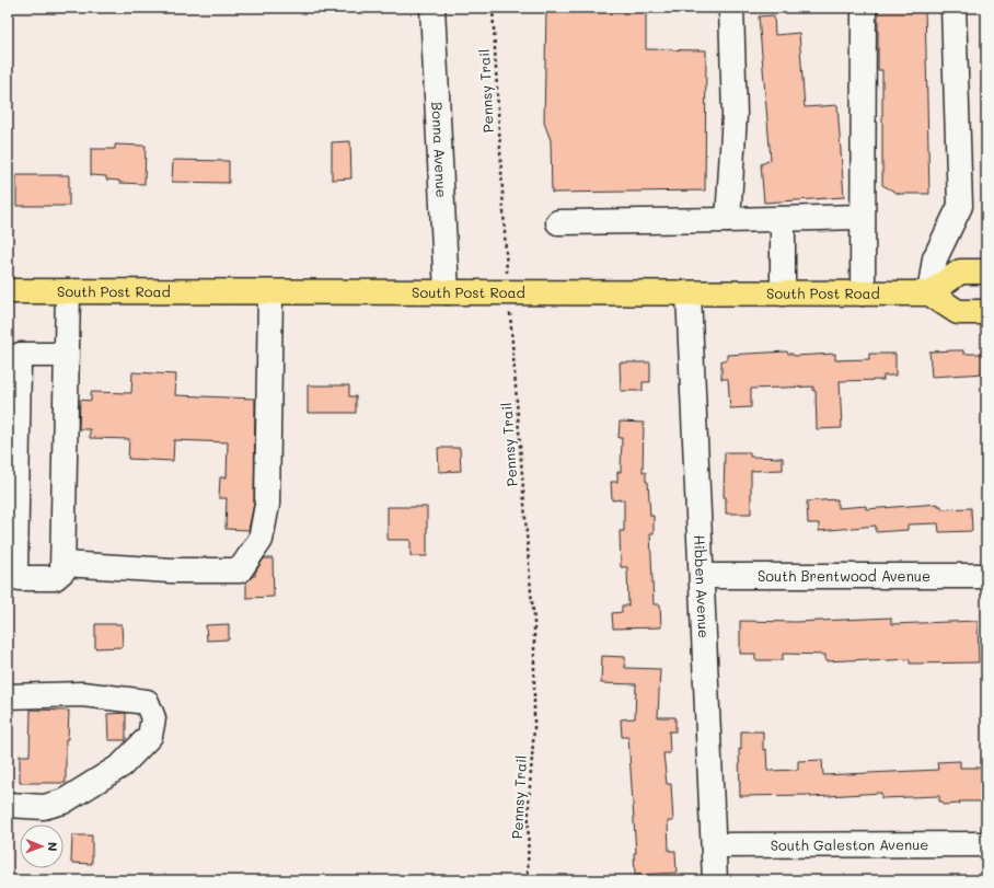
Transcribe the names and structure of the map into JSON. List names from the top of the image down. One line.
{"streets":{"main road":["South Post Road"],"street":["Bonna Avenue","South Brentwood Avenue","Hibben Avenue","South Galeston Avenue"],"path":["Pennsy Trail"]},"crossings":[["Pennsy Trail","South Post Road"],["Bonna Avenue","South Post Road"],["South Post Road","Hibben Avenue"],["South Brentwood Avenue","Hibben Avenue"],["Hibben Avenue","South Galeston Avenue"]],"north":"right"}
